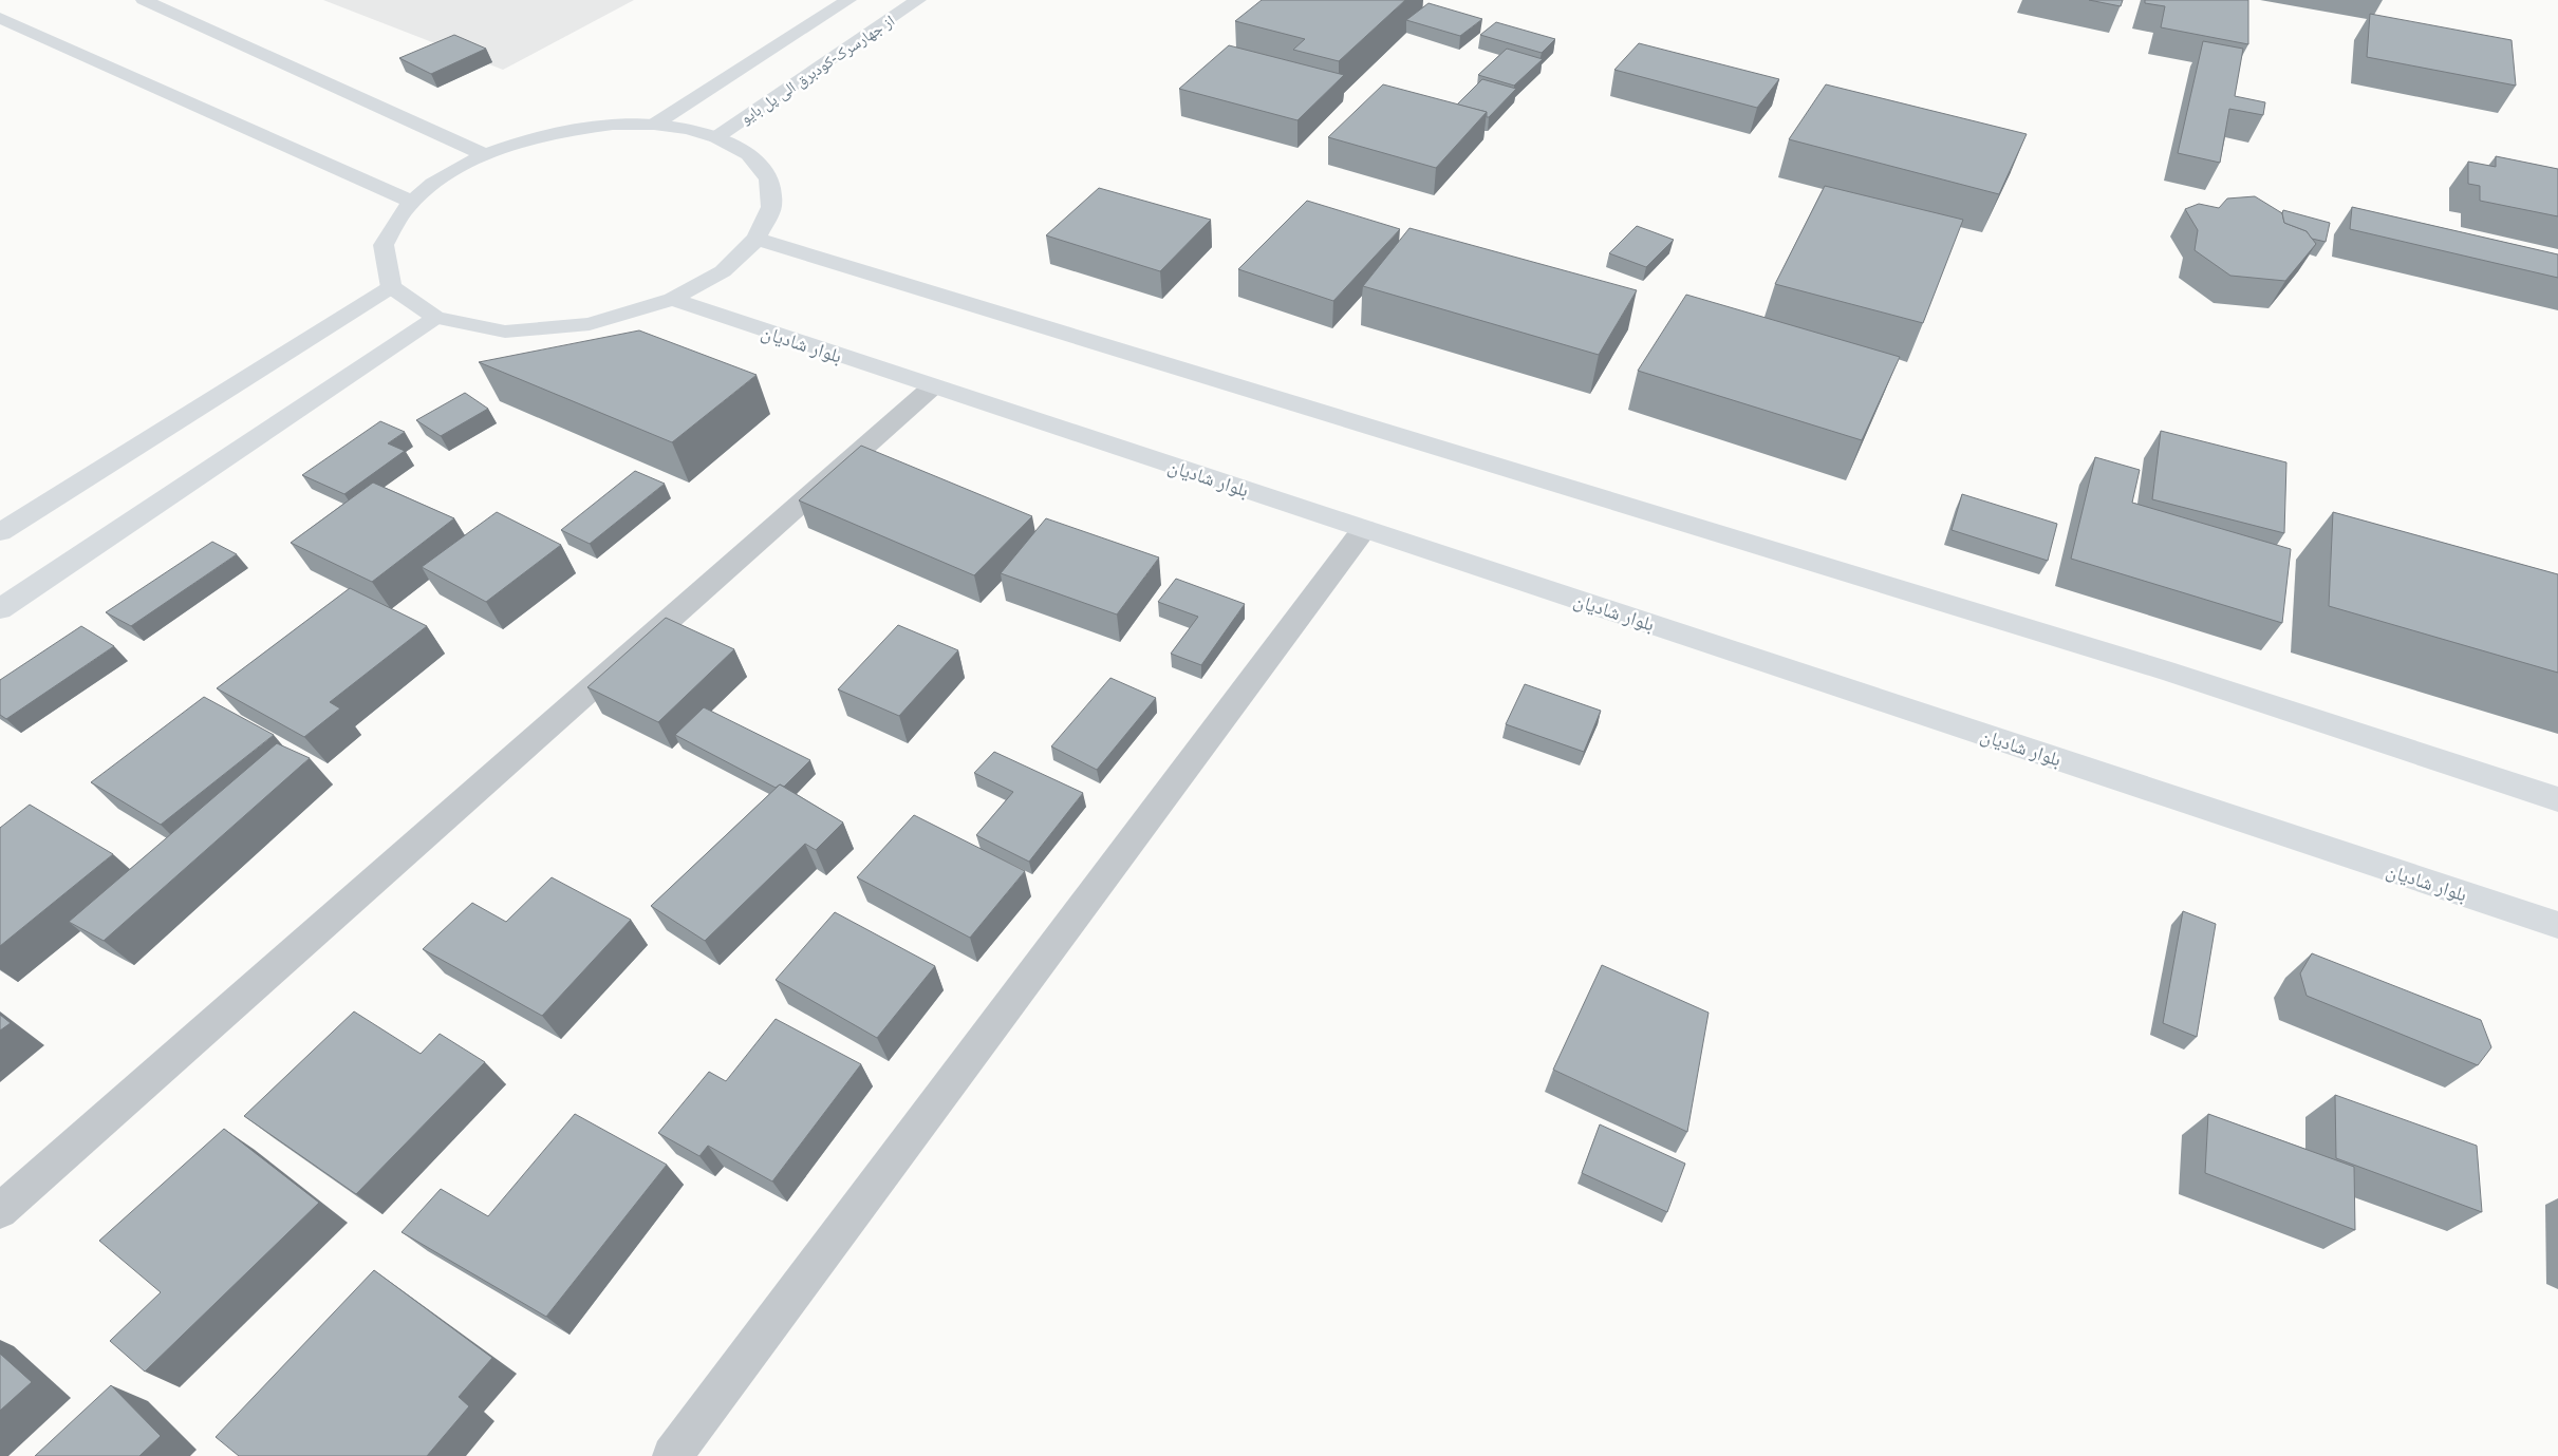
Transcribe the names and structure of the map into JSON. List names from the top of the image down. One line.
{"streets":{"main road":["از جهارسرک-کودبرق الی پل بایو","بلوار شادیان"]}}
